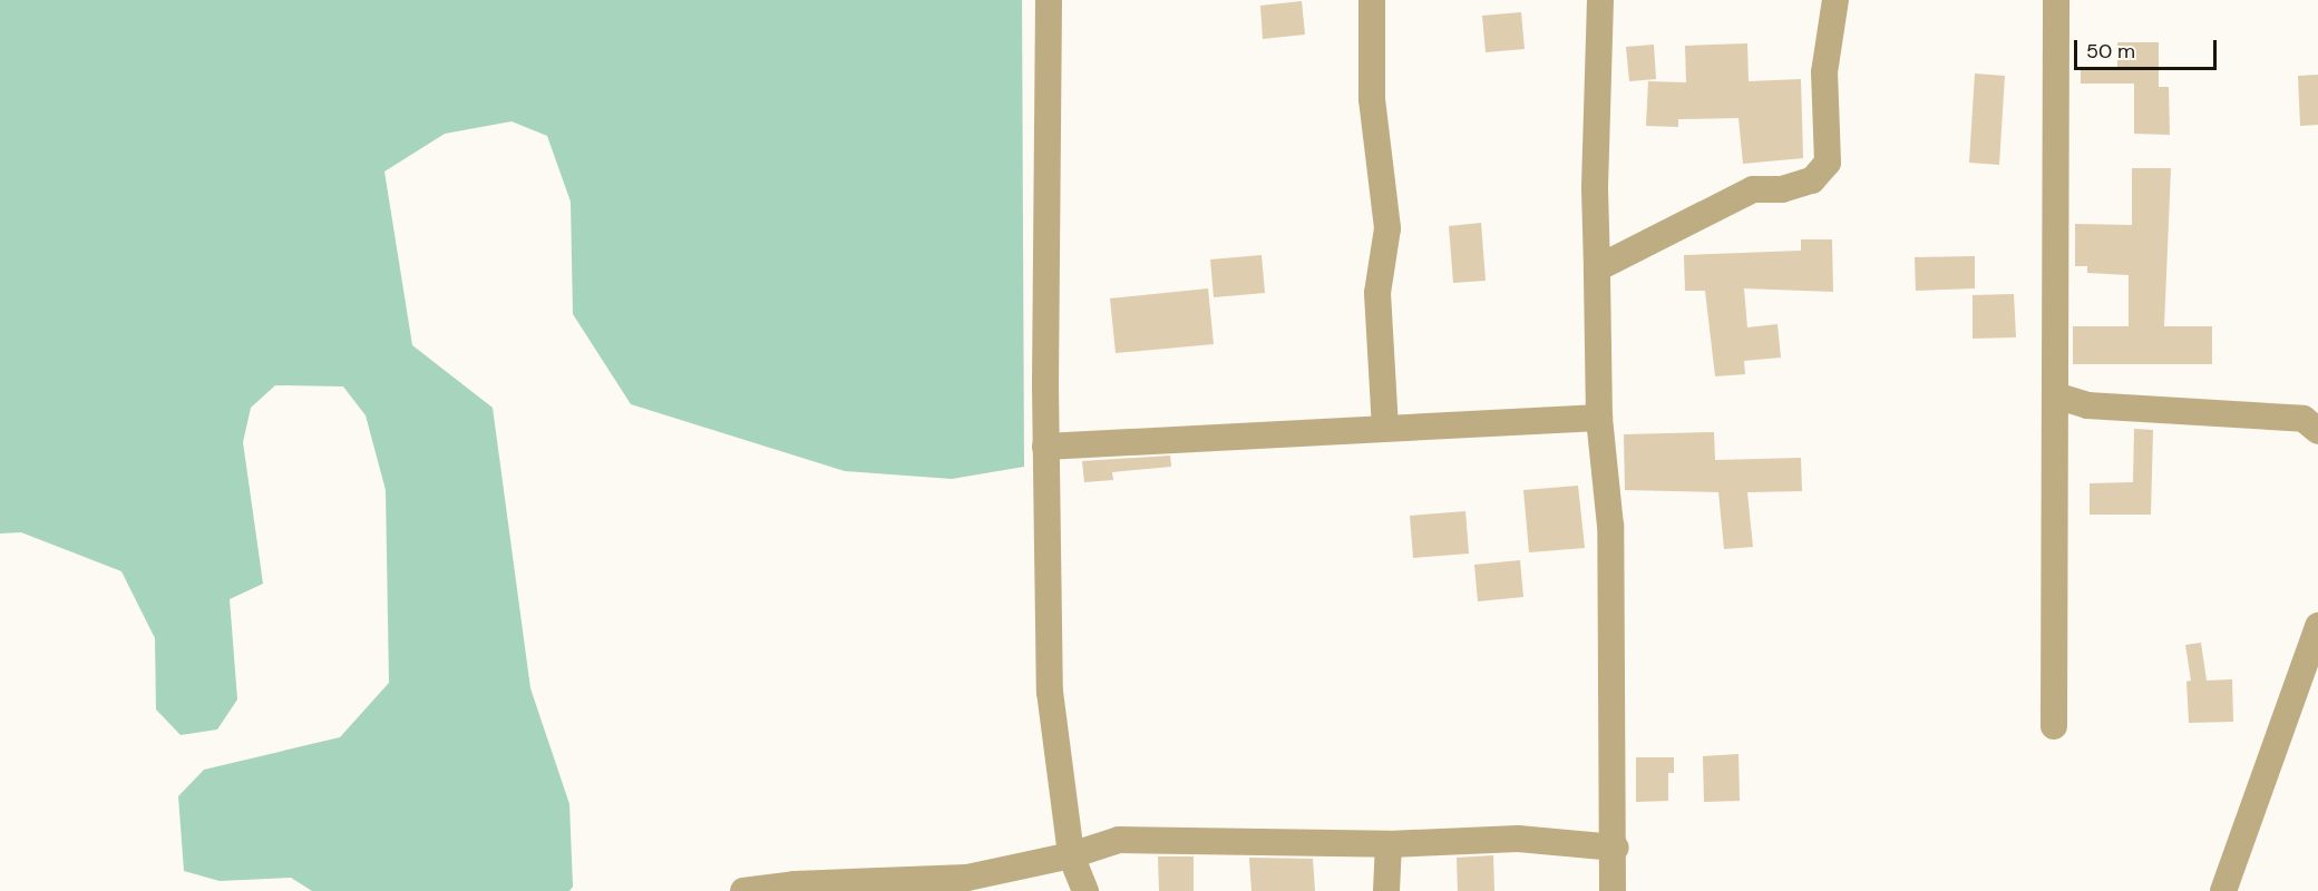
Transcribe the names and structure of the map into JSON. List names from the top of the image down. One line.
{"scale_bar":"50 m"}
